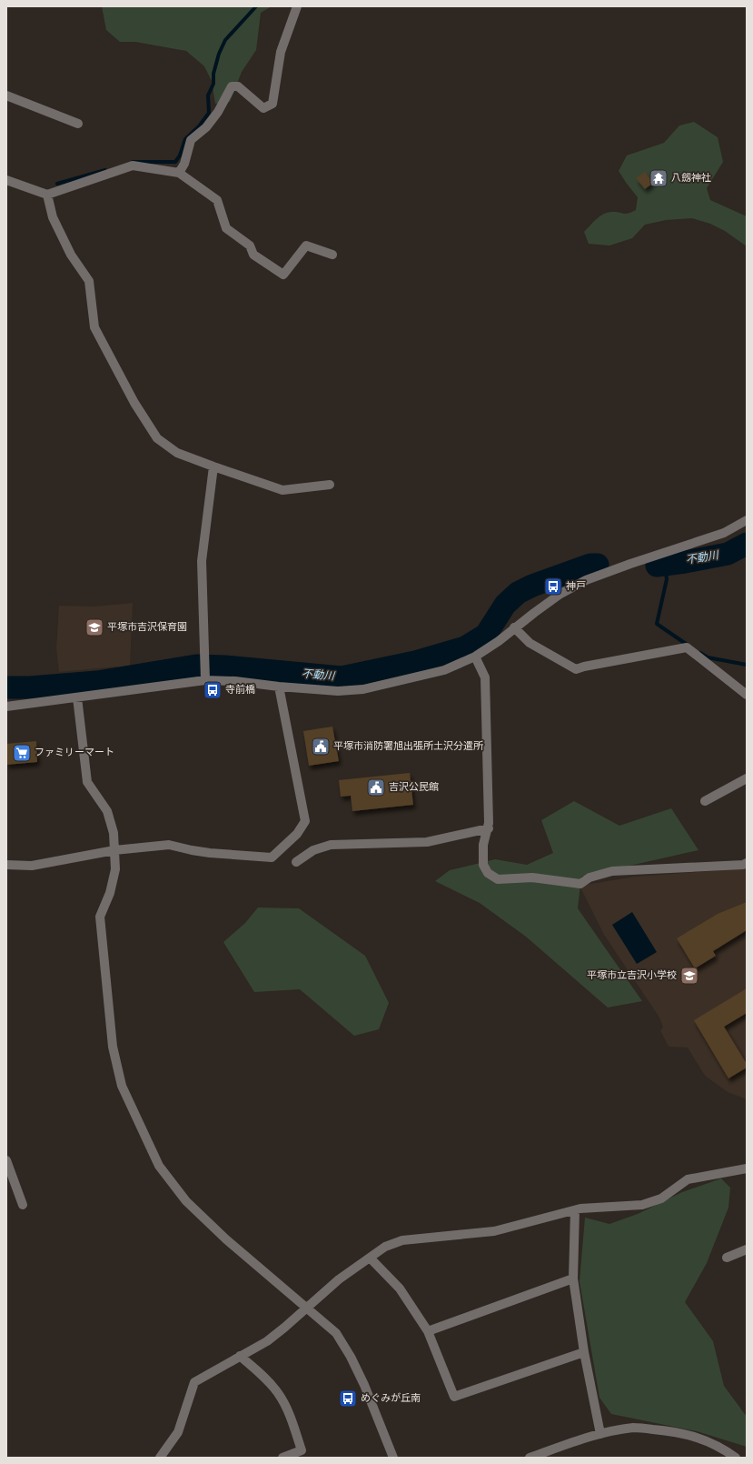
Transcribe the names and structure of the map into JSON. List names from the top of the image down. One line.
{"water":["不動川"],"places":{"temple":["八劔神社"],"bus stop":["神戸","寺前橋","めぐみが丘南"],"school or university":["平塚市吉沢保育園","平塚市立吉沢小学校"],"public building":["平塚市消防署旭出張所土沢分遣所","吉沢公民館"],"supermarket":["ファミリーマート"]}}
